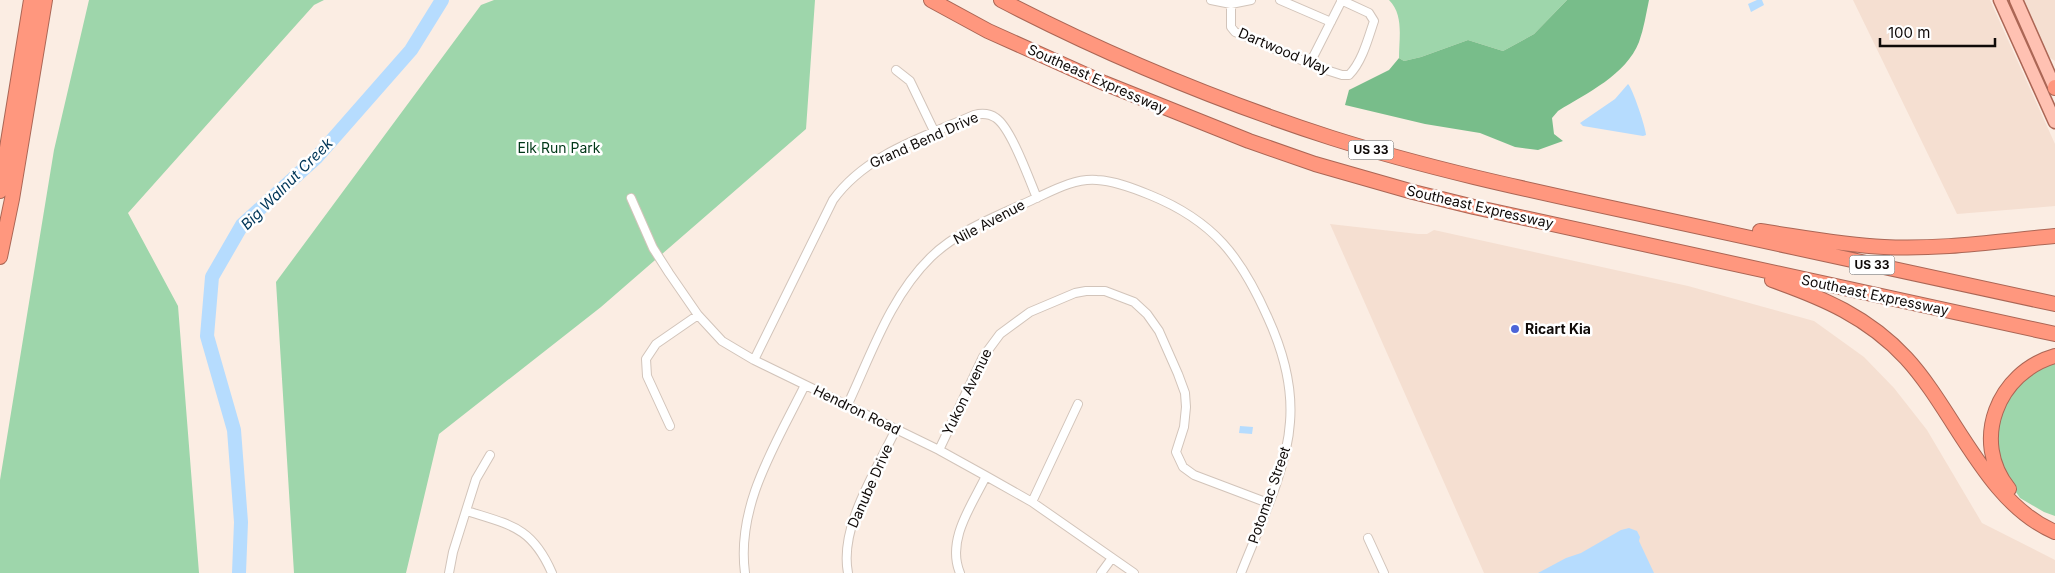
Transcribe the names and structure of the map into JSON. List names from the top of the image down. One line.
{"streets":{"highway":["Southeast Expressway","US 33"],"street":["Dartwood Way","Grand Bend Drive","Nile Avenue","Yukon Avenue","Hendron Road","Danube Drive","Potomac Street"]},"crossings":[["Grand Bend Drive","Nile Avenue"],["Grand Bend Drive","Hendron Road"],["Nile Avenue","Hendron Road"],["Nile Avenue","Potomac Street"],["Yukon Avenue","Hendron Road"],["Yukon Avenue","Potomac Street"],["Hendron Road","Danube Drive"]],"water":["Big Walnut Creek"],"parks":["Elk Run Park"],"places":["Ricart Kia"],"scale_bar":"100 m"}
